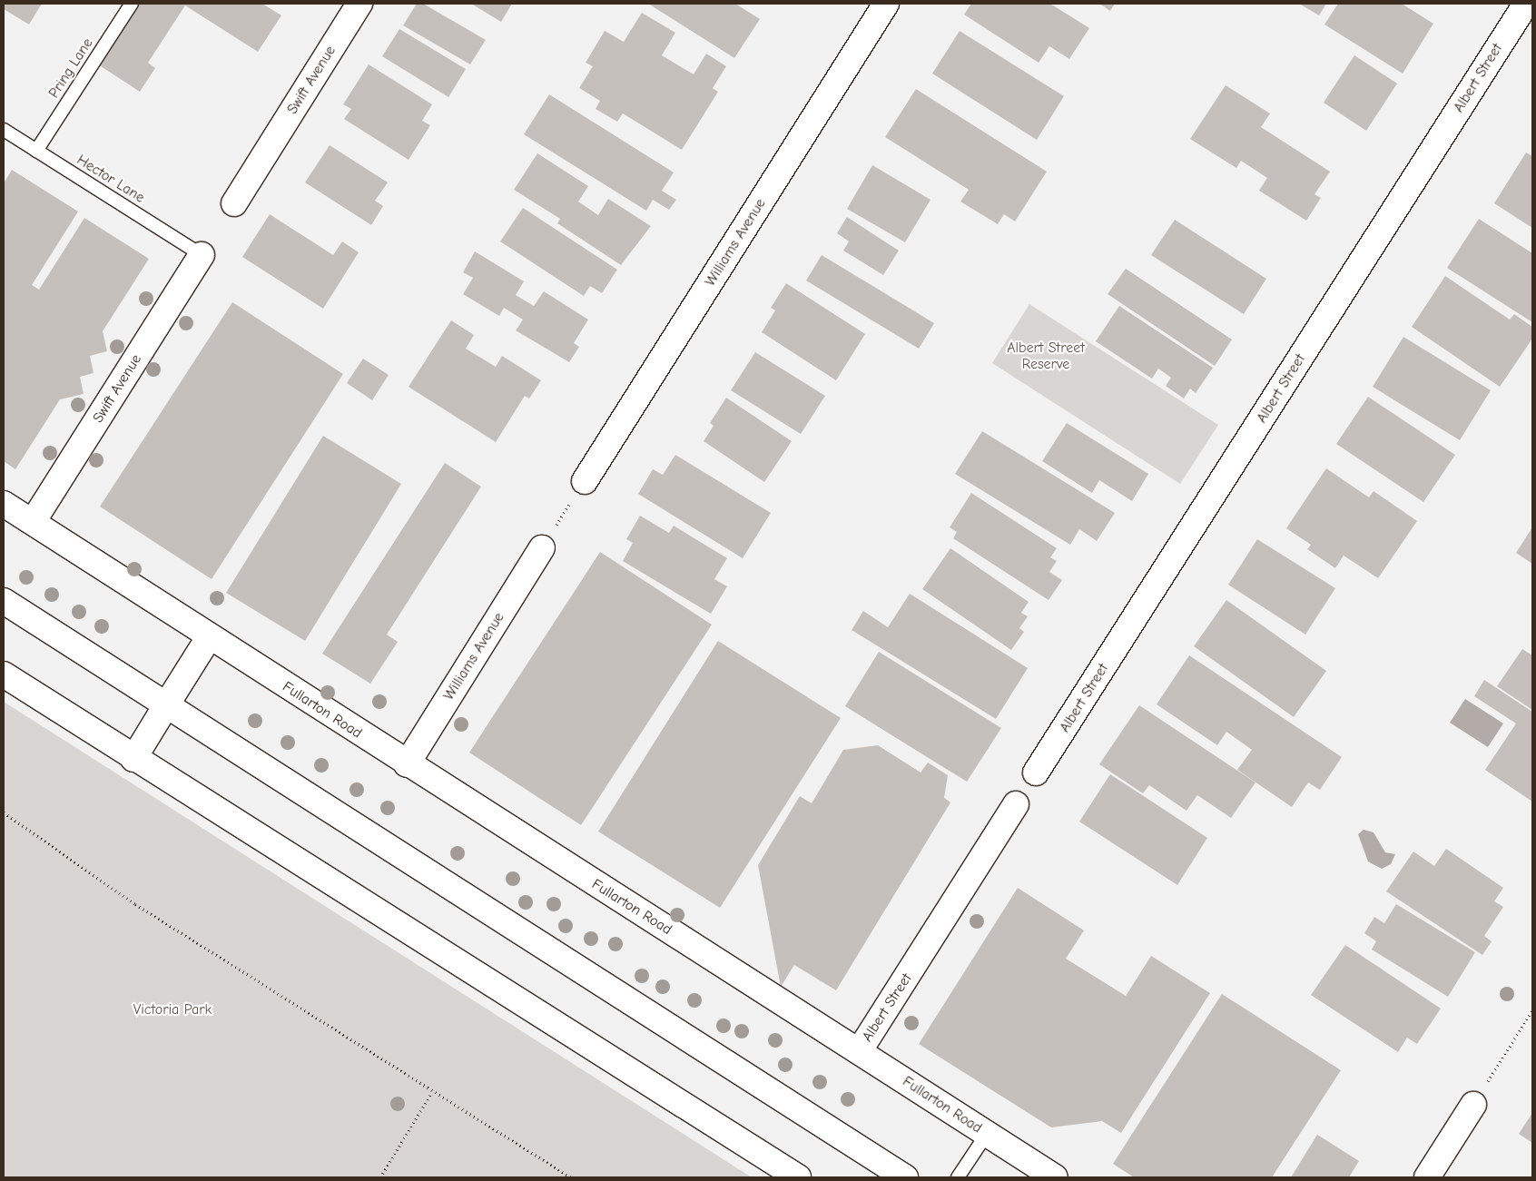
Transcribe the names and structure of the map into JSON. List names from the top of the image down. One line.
{"streets":{"main road":["Albert Street","Swift Avenue","Williams Avenue","Fullarton Road"],"lane":["Pring Lane","Hector Lane"]},"crossings":[["Pring Lane","Hector Lane"],["Albert Street","Fullarton Road"],["Swift Avenue","Hector Lane"],["Swift Avenue","Fullarton Road"],["Williams Avenue","Fullarton Road"]],"parks":["Albert Street Reserve","Victoria Park"]}
